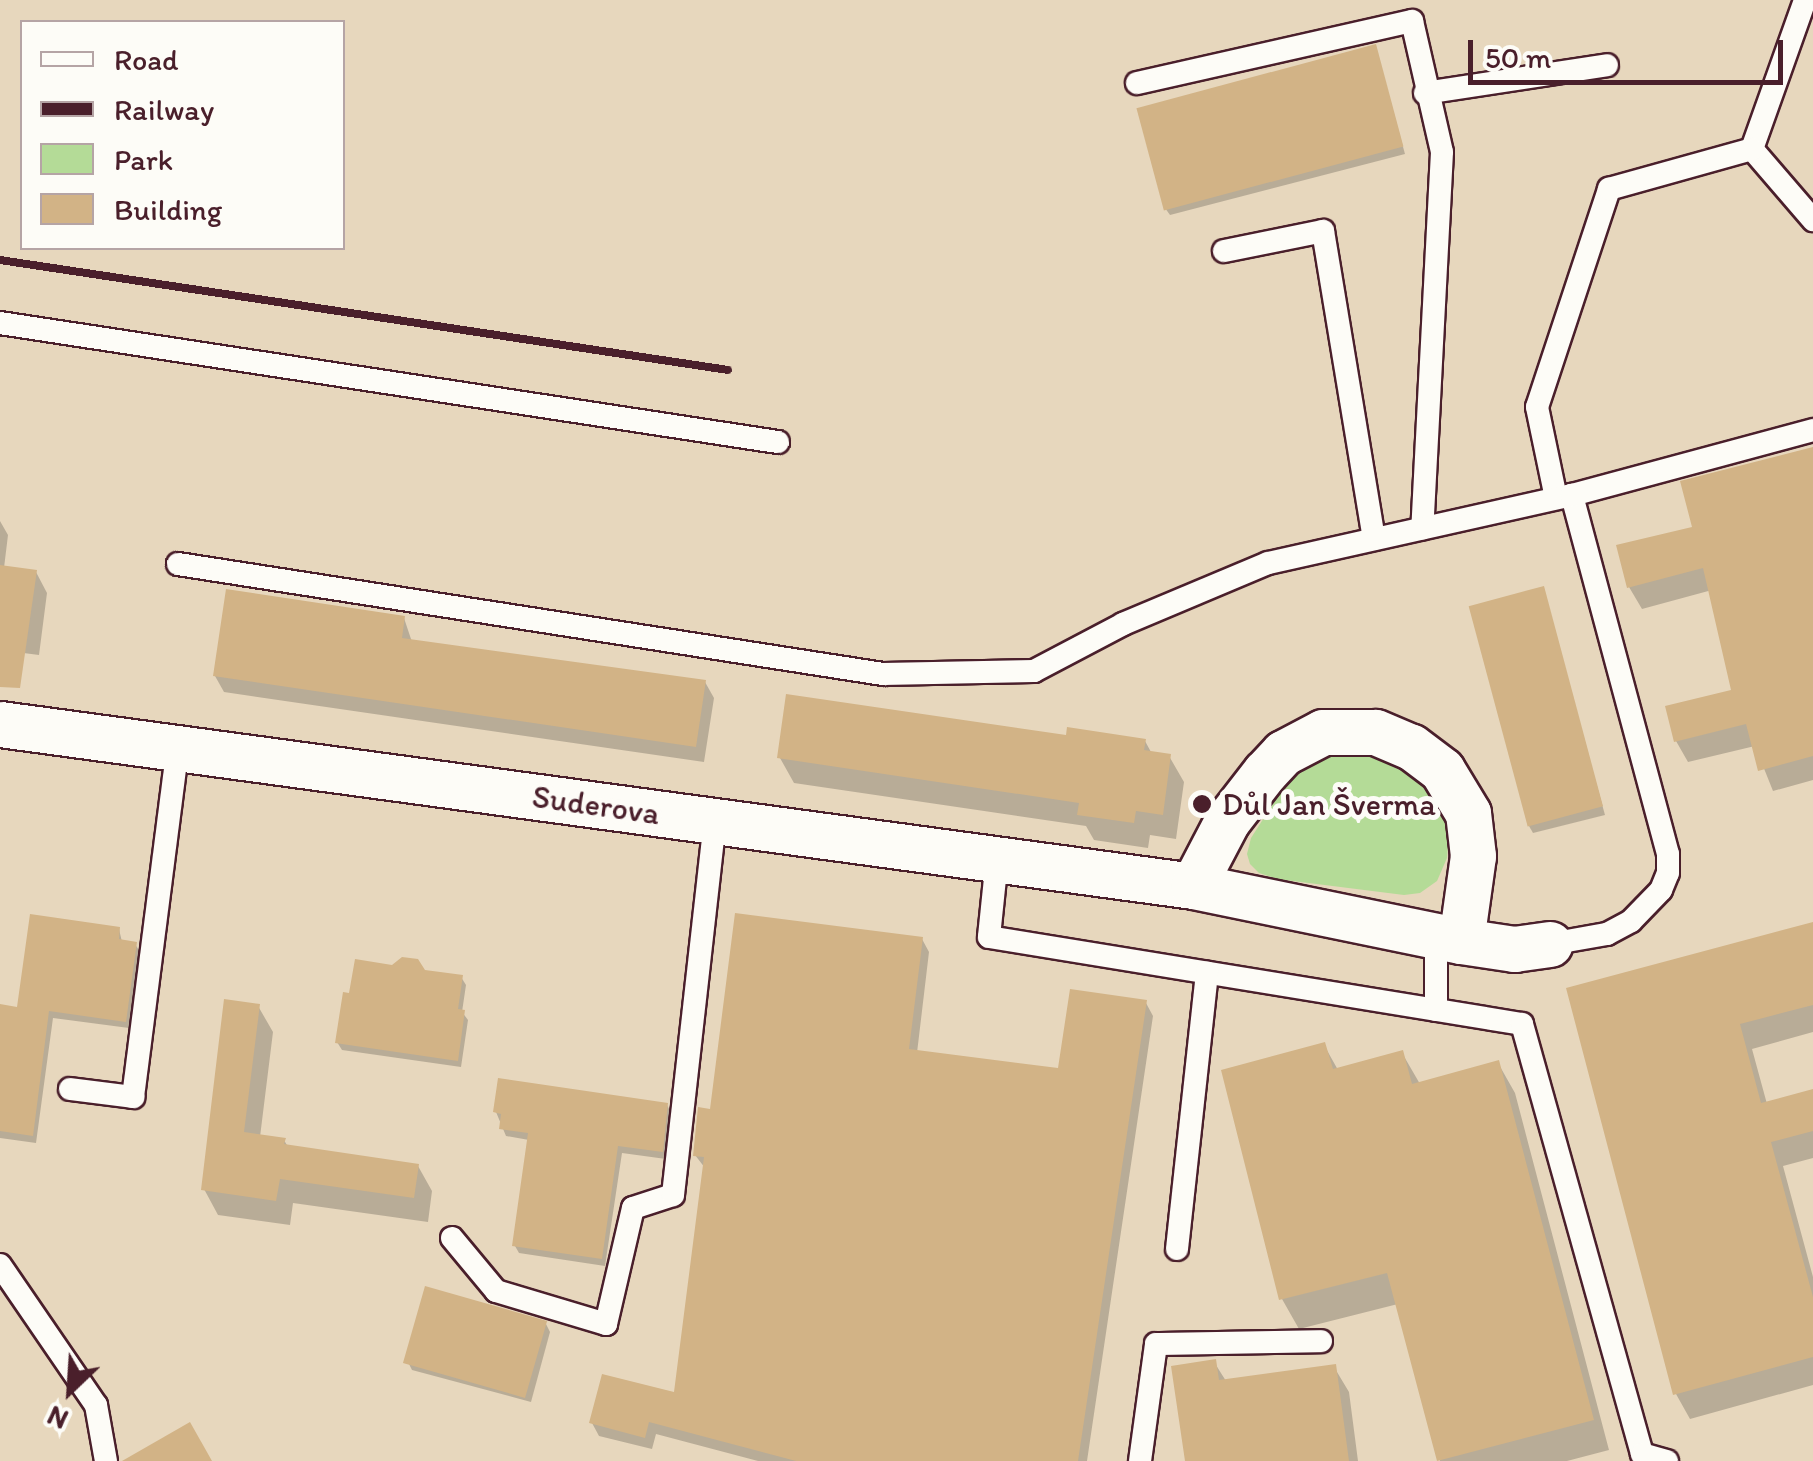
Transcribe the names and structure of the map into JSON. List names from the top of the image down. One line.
{"streets":{"street":["Suderova"]},"places":["Důl Jan Šverma"],"legend":["Road","Railway","Park","Building"],"scale_bar":"50 m","north":"bottom left"}
